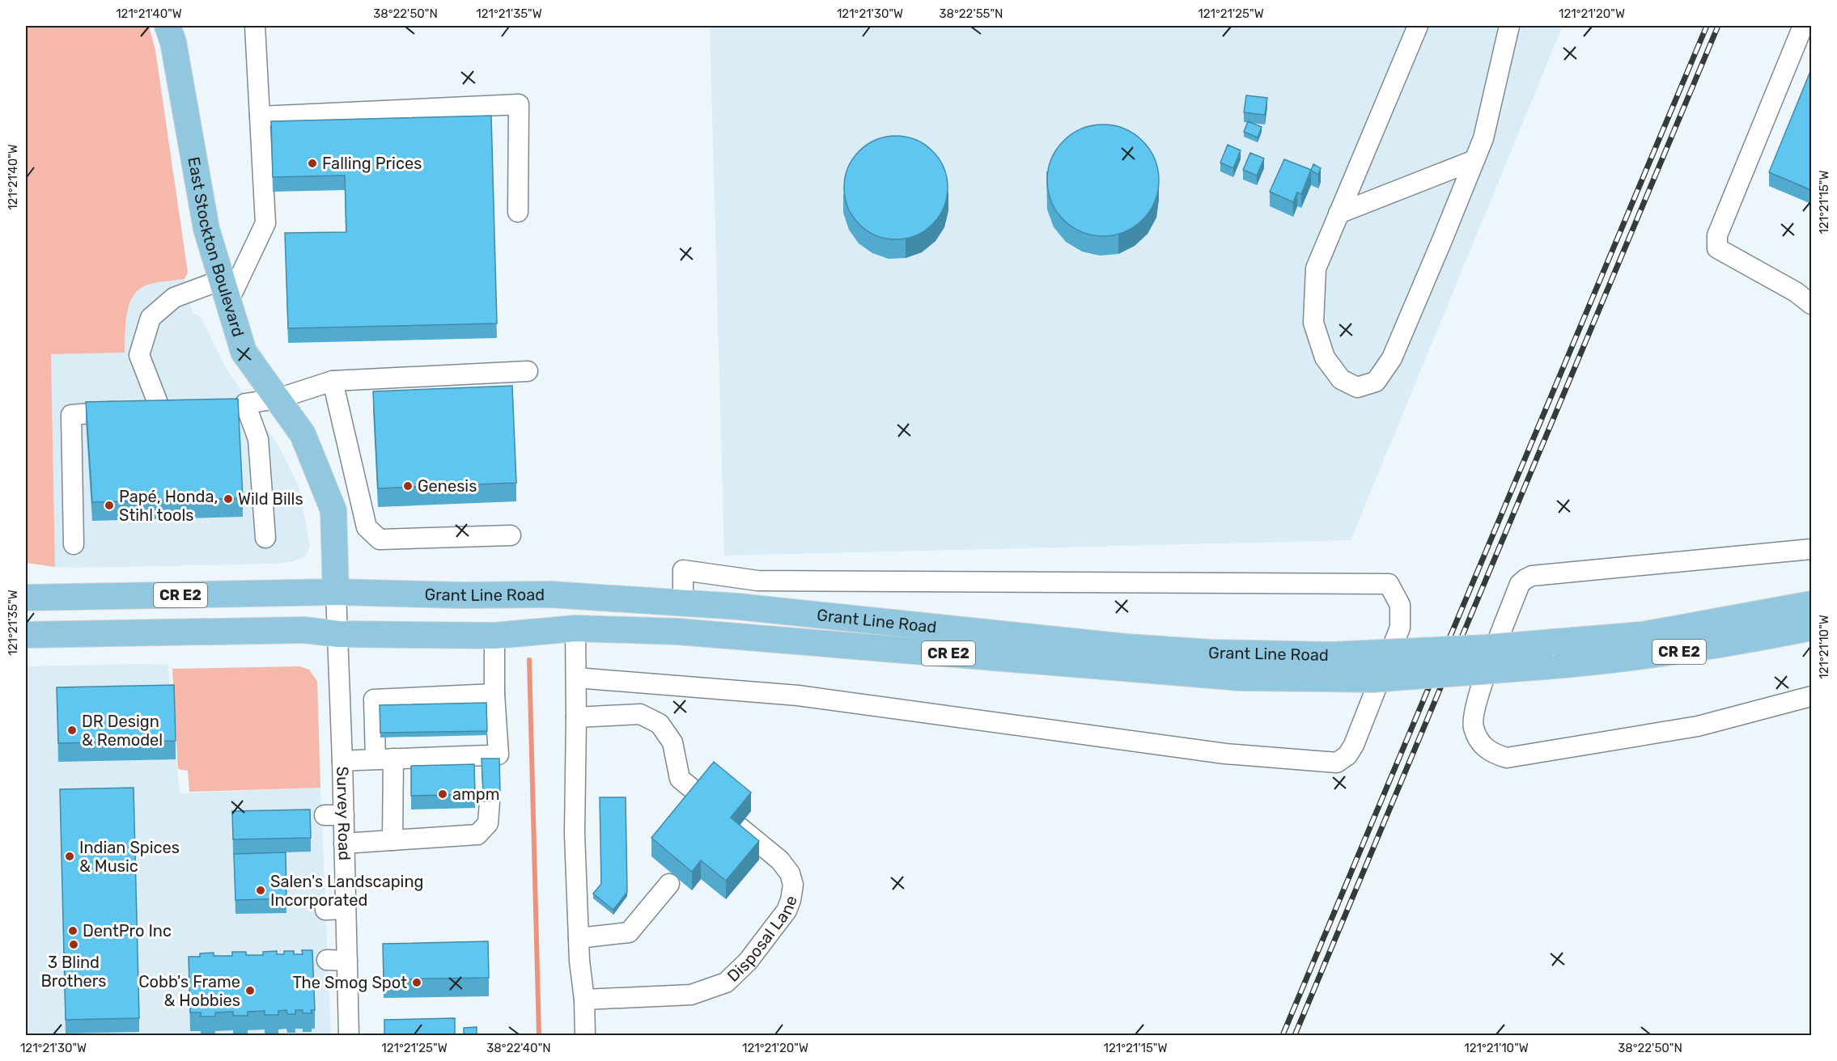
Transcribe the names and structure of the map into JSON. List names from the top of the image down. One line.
{"streets":{"main road":["East Stockton Boulevard","Grant Line Road","CR E2"],"street":["Survey Road","Disposal Lane"]},"crossings":[["East Stockton Boulevard","Grant Line Road"],["East Stockton Boulevard","Survey Road"],["Grant Line Road","Survey Road"]],"places":["Falling Prices","Genesis","Wild Bills","Papé, Honda, Stihl tools","DR Design & Remodel","ampm","Indian Spices & Music","Salen's Landscaping Incorporated","DentPro Inc","3 Blind Brothers","The Smog Spot","Cobb's Frame & Hobbies"],"coordinates":["121°21'40\"W","38°22'50\"N","121°21'35\"W","121°21'30\"W","38°22'55\"N","121°21'25\"W","121°21'20\"W","121°21'15\"W","121°21'10\"W","38°22'40\"N"]}
